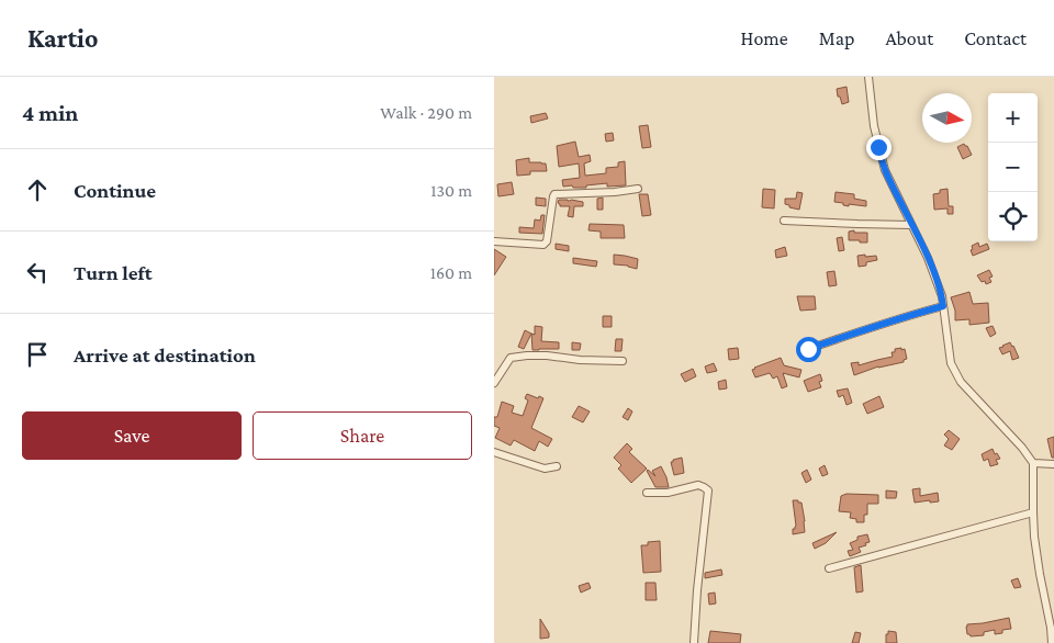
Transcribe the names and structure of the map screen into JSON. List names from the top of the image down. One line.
{"north":"right","page":{"header":"Kartio","nav":["Home","Map","About","Contact"],"heading":["4 min","Walk · 290 m"],"map_buttons":["+","−"],"list":[["Continue","130 m"],["Turn left","160 m"],"Arrive at destination"],"buttons":["Save","Share"]}}
